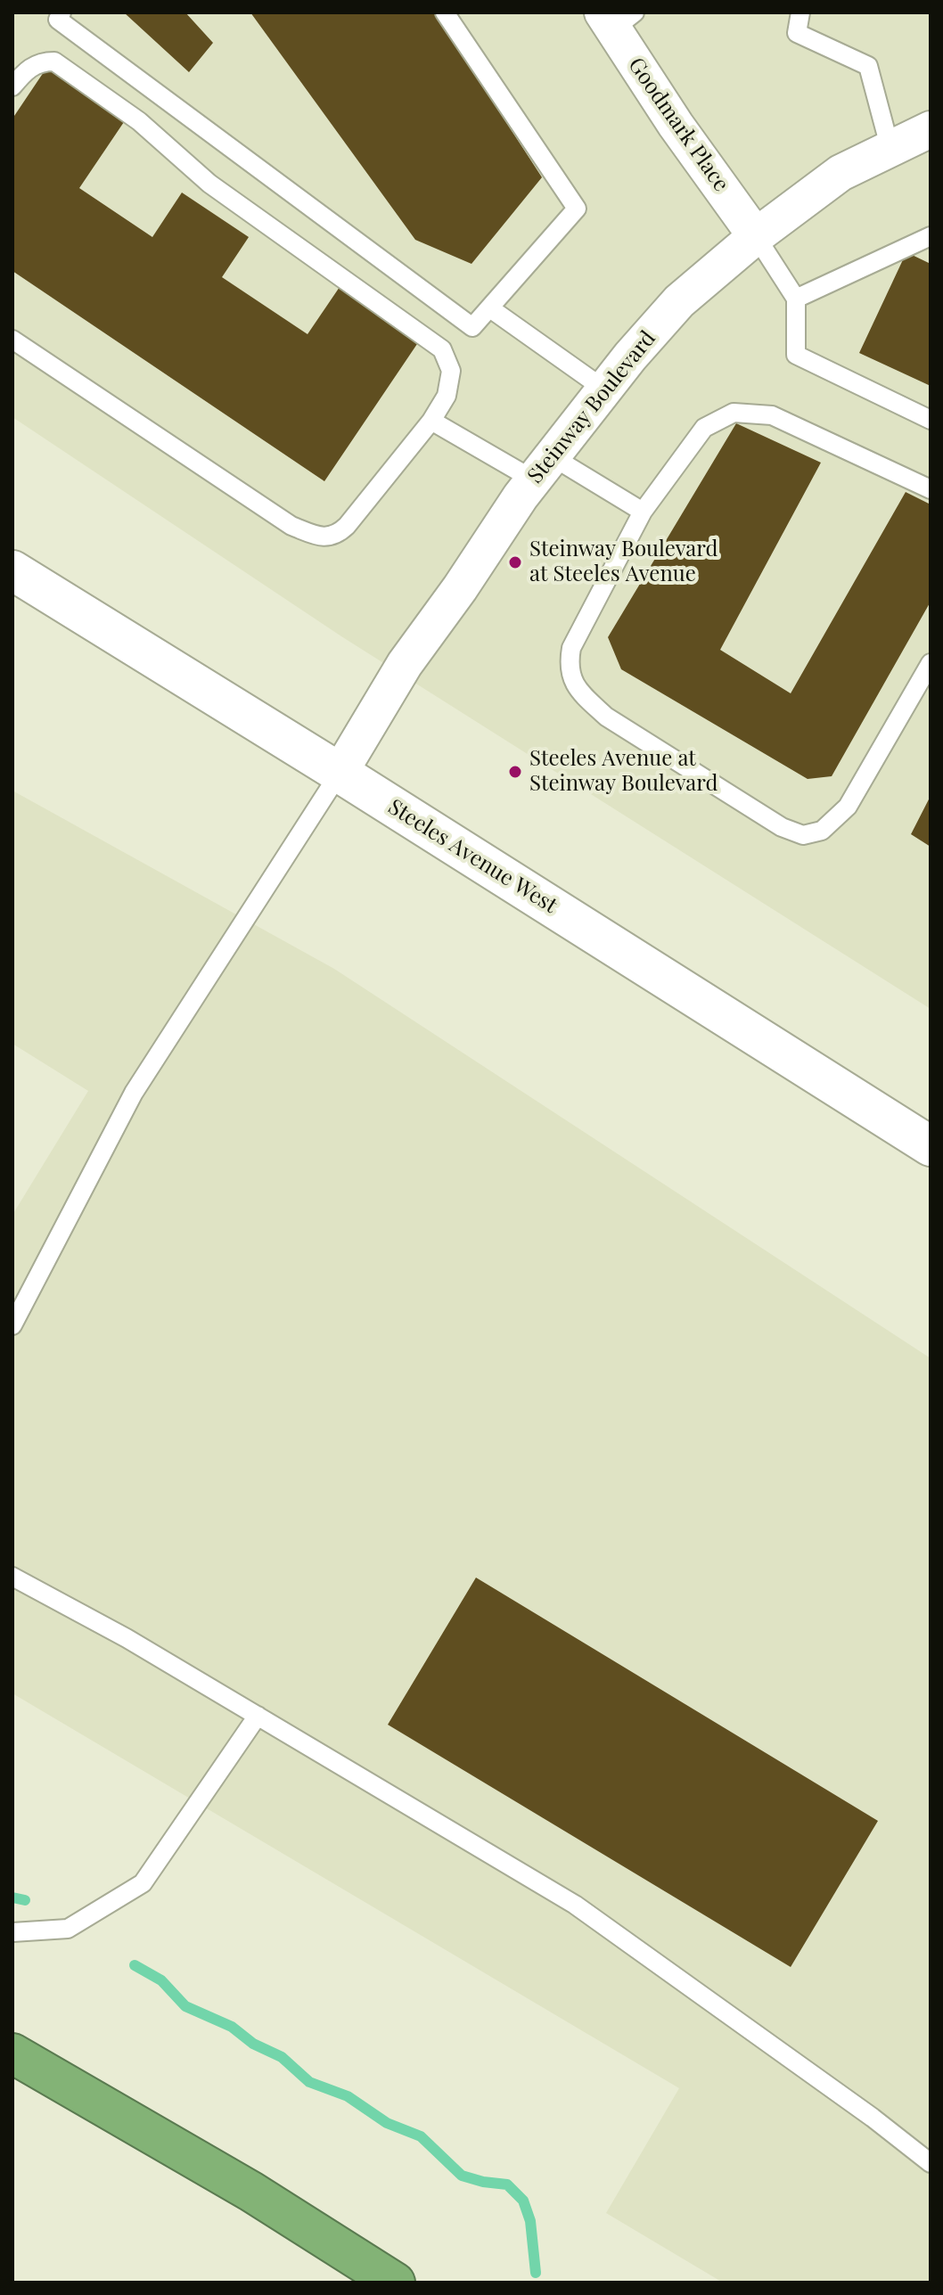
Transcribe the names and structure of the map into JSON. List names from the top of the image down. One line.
{"streets":{"main road":["Steeles Avenue West"],"street":["Goodmark Place","Steinway Boulevard"]},"crossings":[["Goodmark Place","Steinway Boulevard"],["Steinway Boulevard","Steeles Avenue West"]],"places":["Steinway Boulevard at Steeles Avenue","Steeles Avenue at Steinway Boulevard"]}
